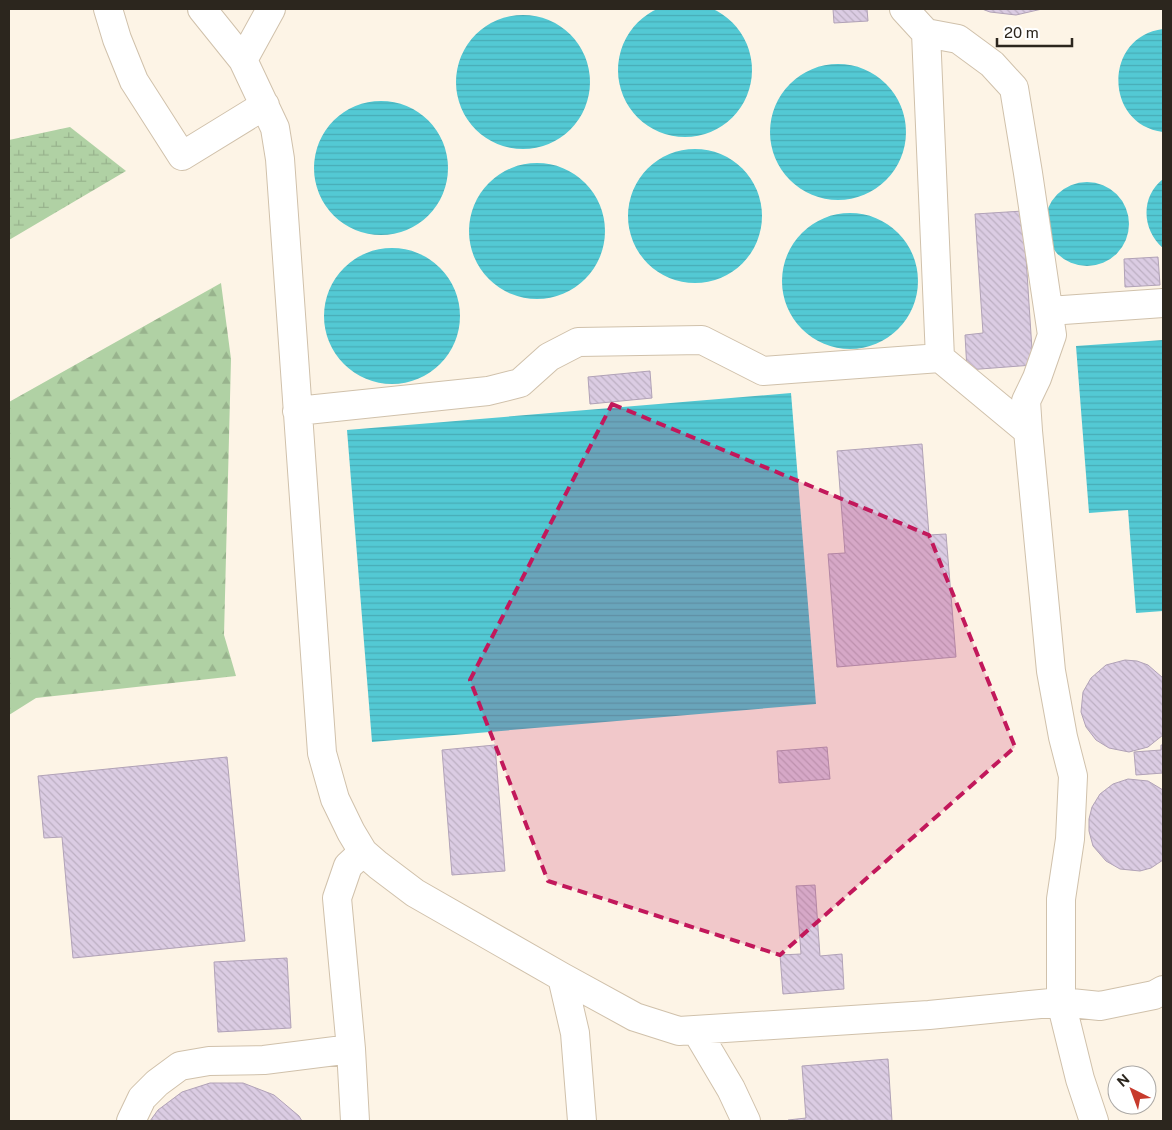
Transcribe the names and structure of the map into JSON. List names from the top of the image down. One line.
{"scale_bar":"20 m","north":"top left"}
